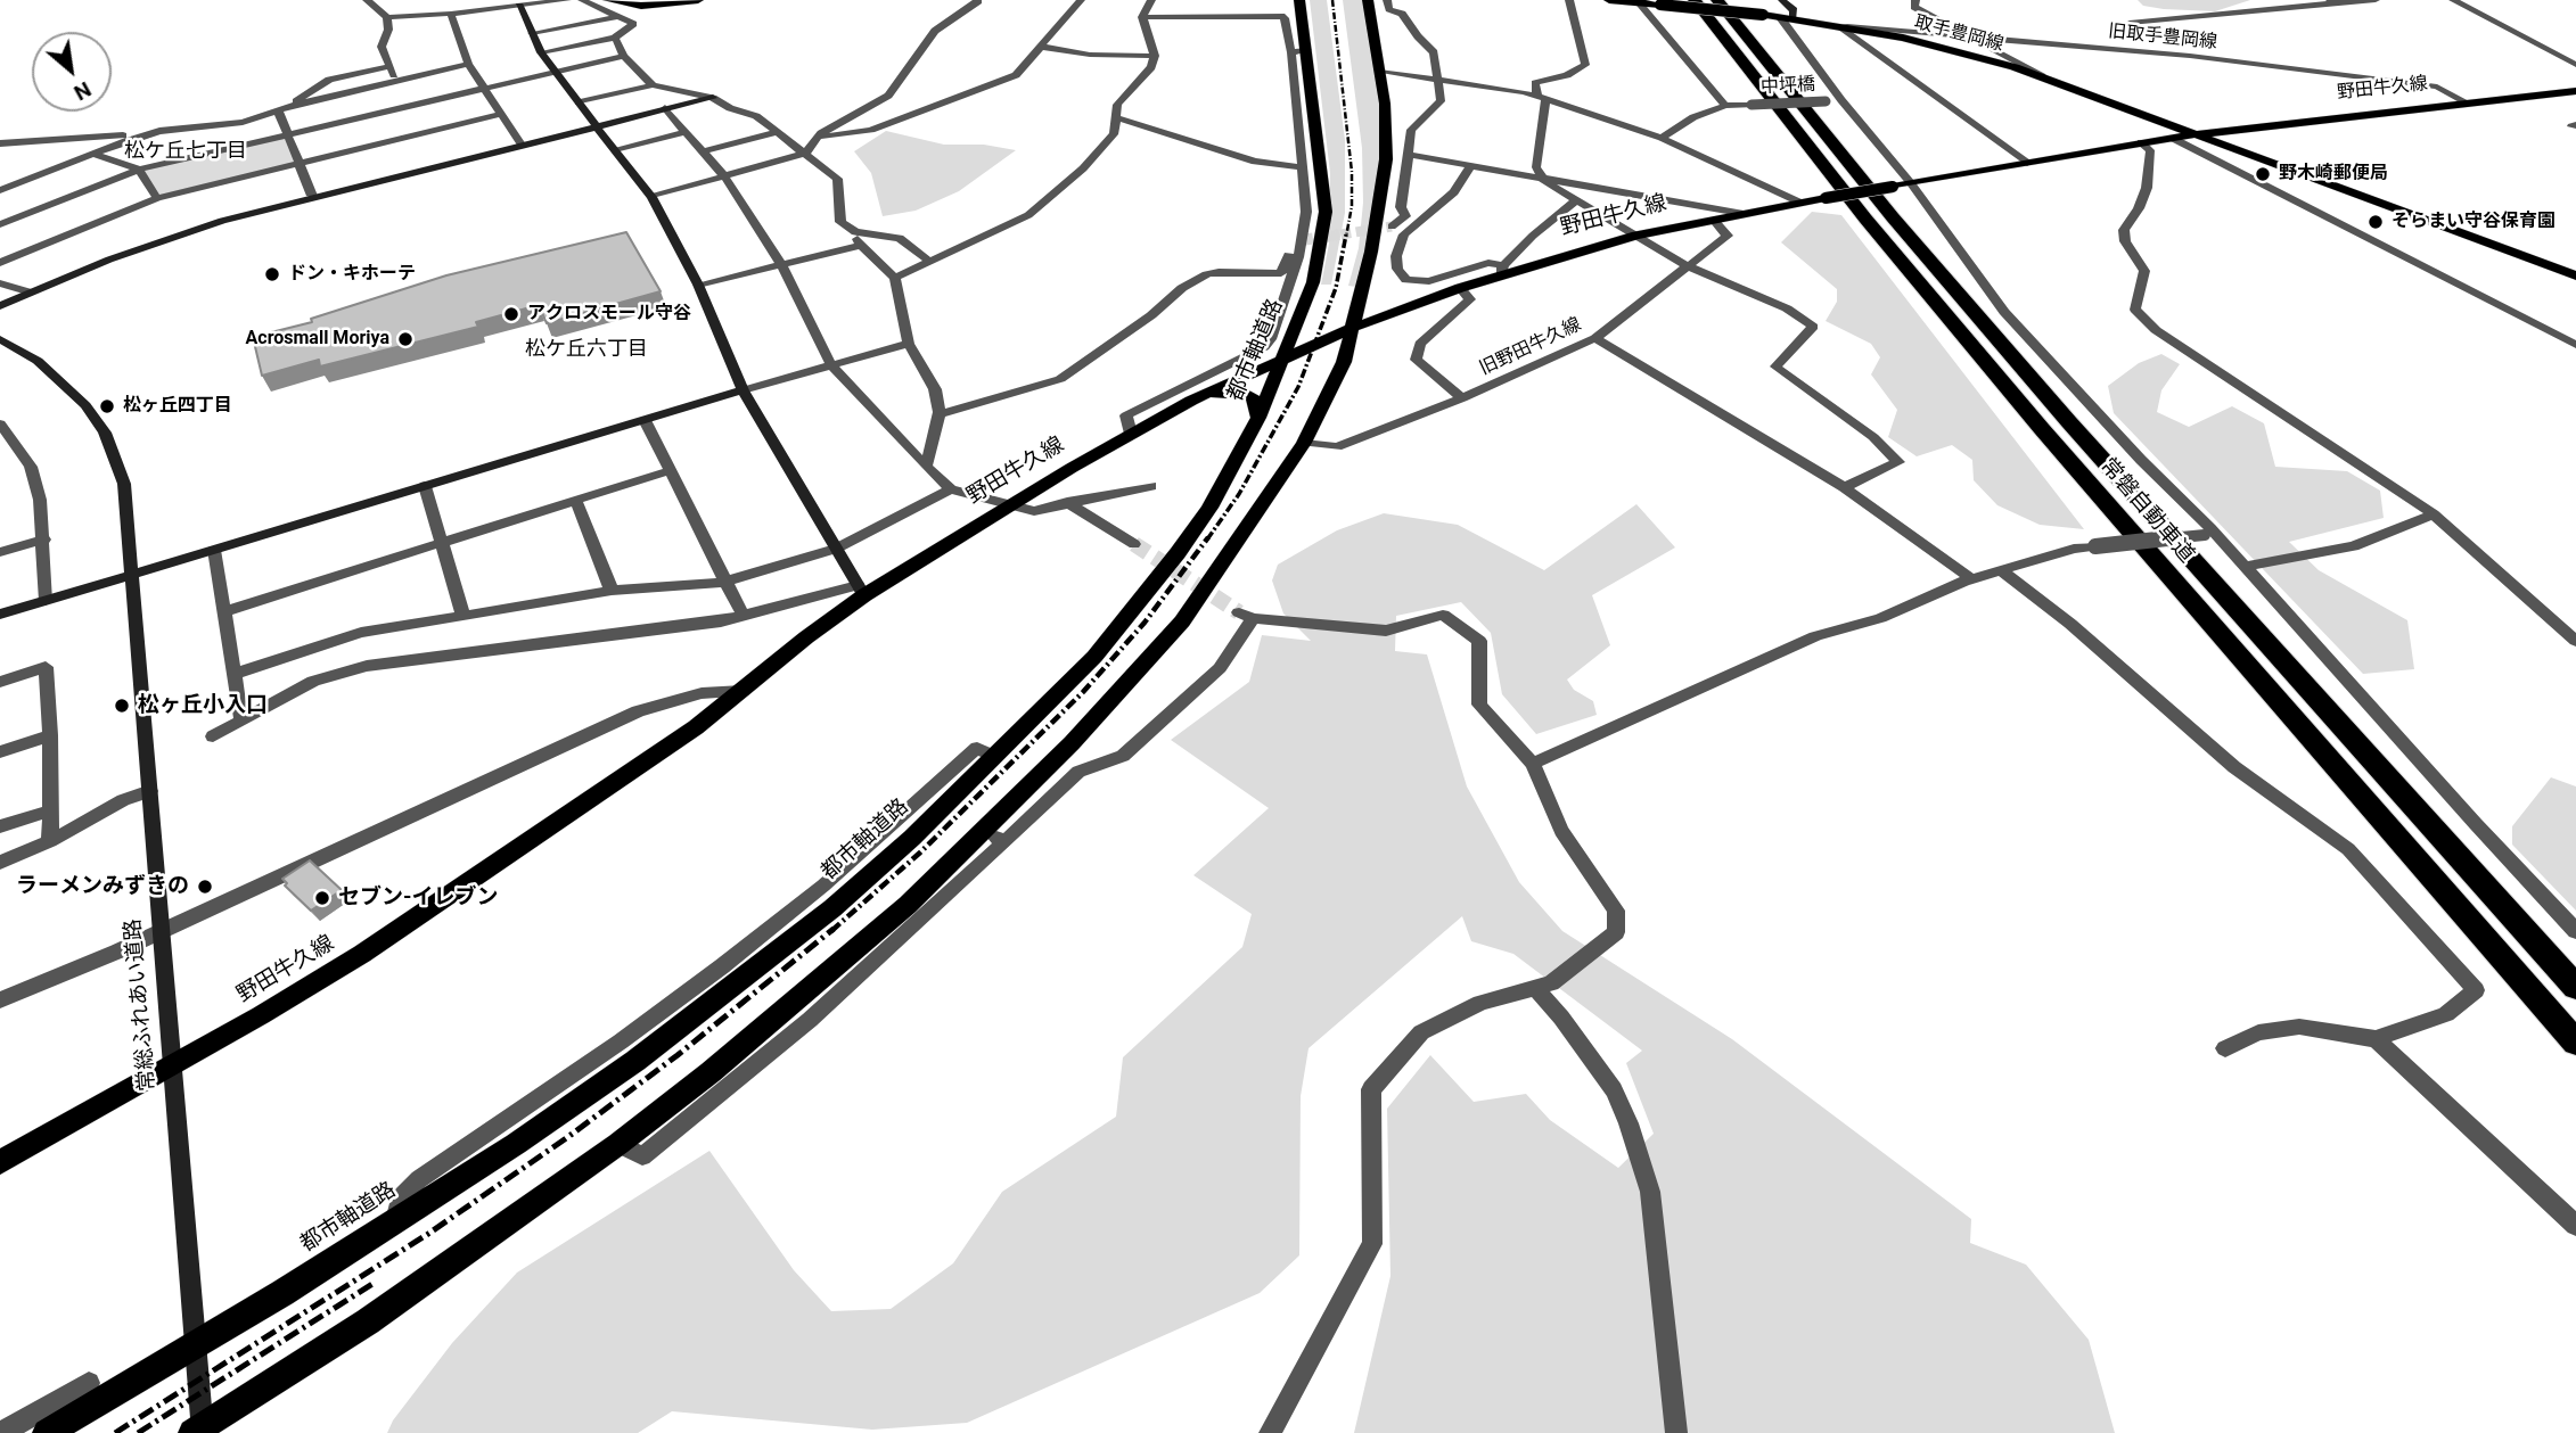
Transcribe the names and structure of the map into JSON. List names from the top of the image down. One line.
{"streets":{"highway":["常磐自動車道"],"main road":["取手豊岡線","野田牛久線","都市軸道路"],"street":["旧取手豊岡線","中坪橋","旧野田牛久線","常総ふれあい道路"]},"crossings":[["取手豊岡線","旧取手豊岡線"],["取手豊岡線","野田牛久線"],["旧取手豊岡線","野田牛久線"],["野田牛久線","旧野田牛久線"],["野田牛久線","都市軸道路"],["野田牛久線","常総ふれあい道路"],["都市軸道路","常総ふれあい道路"]],"districts":["松ケ丘七丁目","松ケ丘六丁目"],"places":["野木崎郵便局","そらまい守谷保育園","ドン・キホーテ","アクロスモール守谷","Acrosmall Moriya","松ヶ丘四丁目","松ヶ丘小入口","ラーメンみずきの","セブン-イレブン"],"north":"bottom right"}
